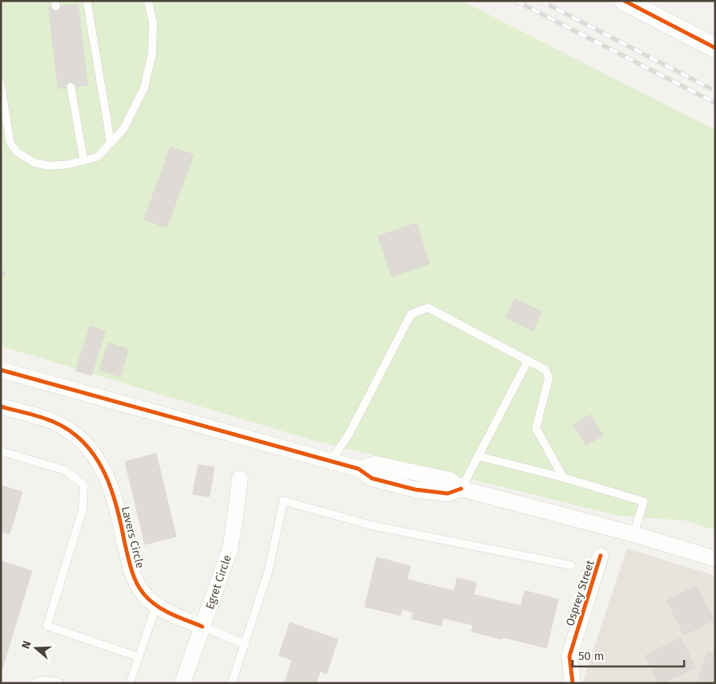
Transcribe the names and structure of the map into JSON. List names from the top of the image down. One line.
{"streets":{"street":["Lavers Circle","Egret Circle","Osprey Street"]},"crossings":[["Lavers Circle","Egret Circle"]],"scale_bar":"50 m","north":"left"}
